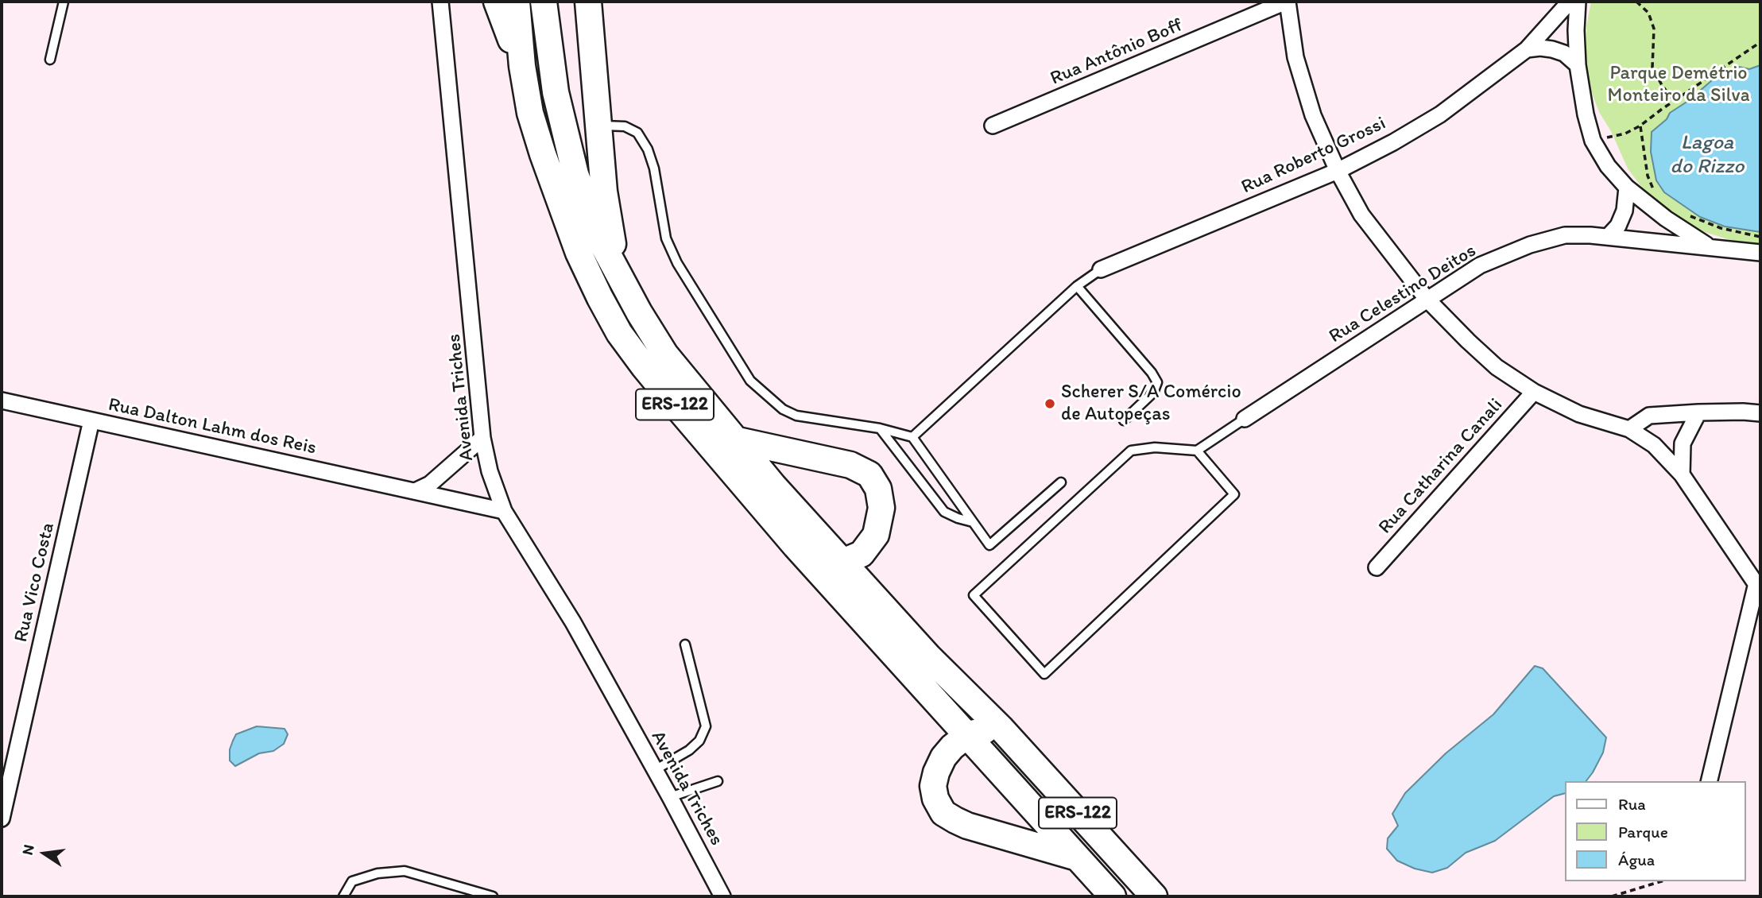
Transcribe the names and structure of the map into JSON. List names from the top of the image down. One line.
{"streets":{"highway":["ERS-122"],"street":["Rua Antônio Boff","Rua Roberto Grossi","Rua Celestino Deitos","Avenida Triches","Rua Dalton Lahm dos Reis","Rua Catharina Canali","Rua Vico Costa"]},"crossings":[["Avenida Triches","Rua Dalton Lahm dos Reis"],["Rua Dalton Lahm dos Reis","Rua Vico Costa"]],"water":["Lagoa do Rizzo"],"parks":["Parque Demétrio Monteiro da Silva"],"places":["Scherer S/A Comércio de Autopeças"],"legend":["Rua","Parque","Água"],"north":"left"}
